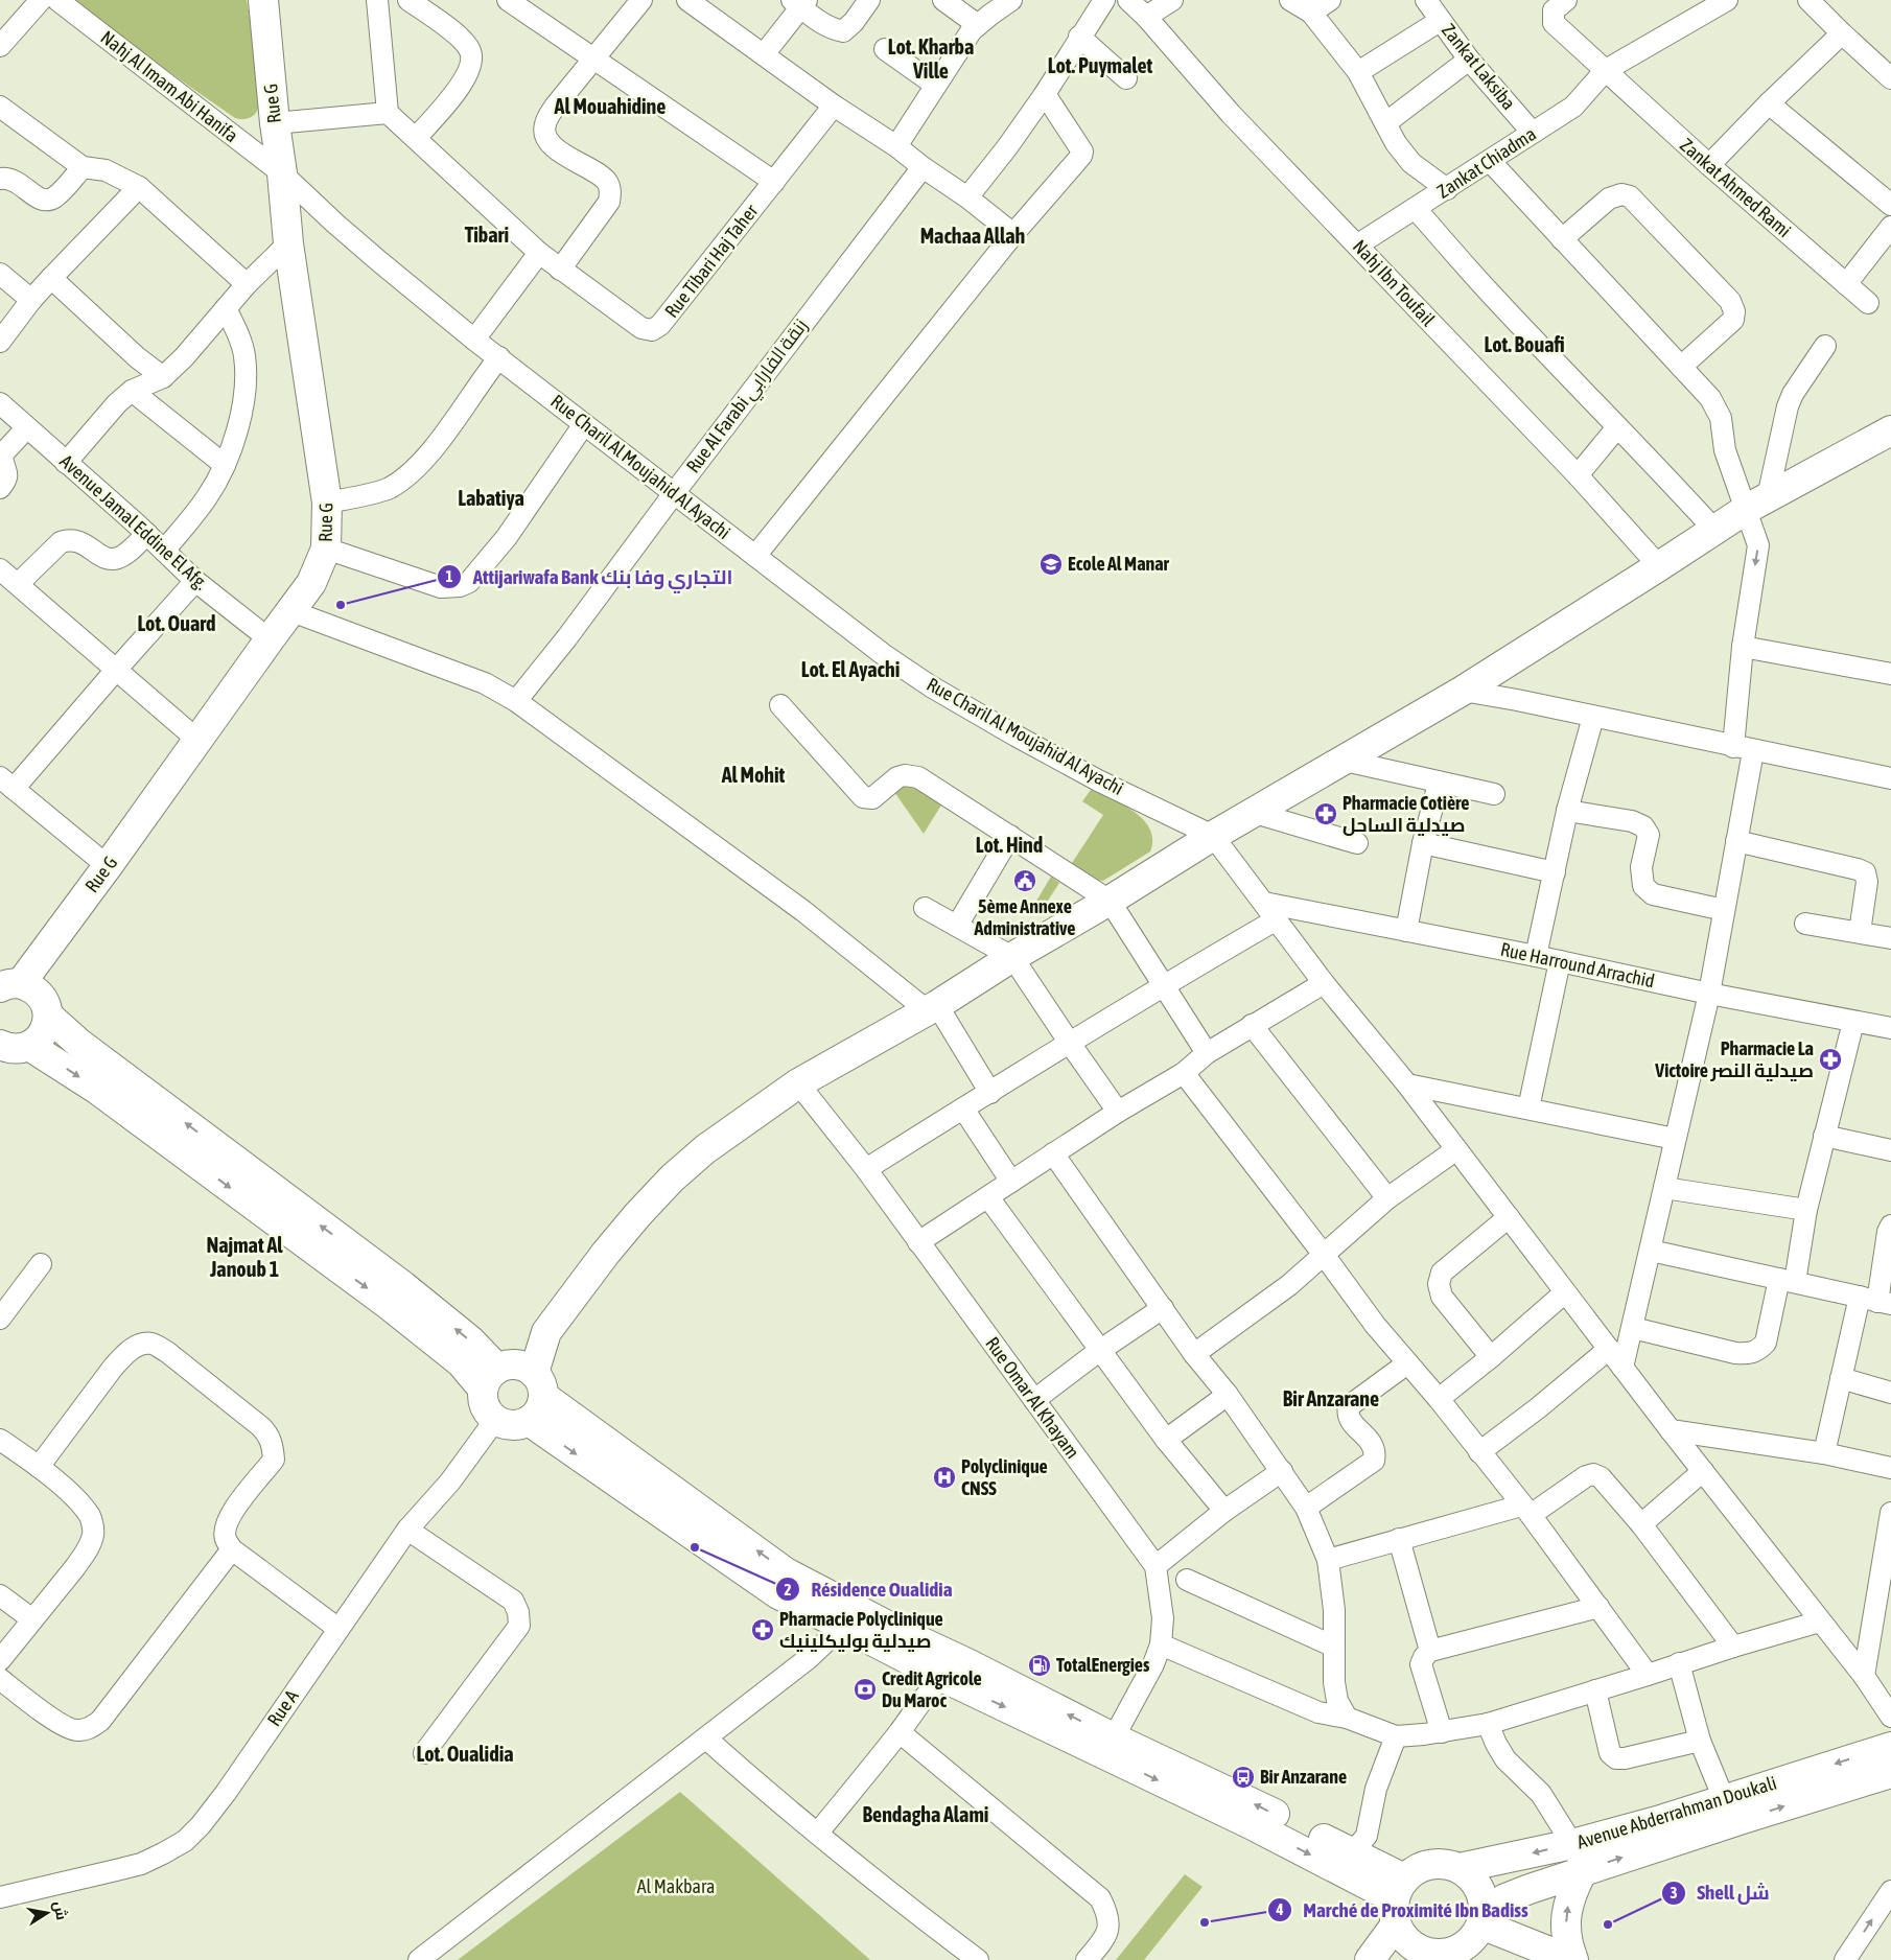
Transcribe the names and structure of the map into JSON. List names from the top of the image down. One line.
{"streets":{"main road":["Rue G","Avenue Abderrahman Doukali"],"street":["Zankat Laksiba","Nahj Al Imam Abi Hanifa","Zankat Chiadma","Zankat Ahmed Rami","Rue Tibari Haj Taher","Nahj Ibn Toufail","Rue Al Farabi زنقة الفارابي","Rue Charil Al Moujahid Al Ayachi","Avenue Jamal Eddine El Afg.","Rue Harround Arrachid","Rue Omar Al Khayam","Rue A"]},"crossings":[["Zankat Laksiba","Zankat Chiadma"],["Nahj Al Imam Abi Hanifa","Rue G"],["Nahj Al Imam Abi Hanifa","Rue Charil Al Moujahid Al Ayachi"],["Rue G","Rue Charil Al Moujahid Al Ayachi"],["Rue G","Avenue Jamal Eddine El Afg."],["Zankat Chiadma","Zankat Ahmed Rami"],["Zankat Chiadma","Nahj Ibn Toufail"],["Rue Al Farabi زنقة الفارابي","Rue Charil Al Moujahid Al Ayachi"]],"districts":["Lot. Kharba Ville","Lot. Puymalet","Al Mouahidine","Tibari","Machaa Allah","Lot. Bouafi","Labatiya","Lot. Ouard","Lot. El Ayachi","Al Mohit","Lot. Hind","Najmat Al Janoub 1","Bir Anzarane","Lot. Oualidia","Bendagha Alami"],"parks":["Al Makbara"],"places":{"school or university":["Ecole Al Manar"],"other":["Attijariwafa Bank التجاري وفا بنك","Résidence Oualidia","Marché de Proximité Ibn Badiss","Shell شل"],"pharmacy":["Pharmacie Cotière صيدلية الساحل","Pharmacie La Victoire صيدلية النصر","Pharmacie Polyclinique صيدلية بوليكلينيك"],"public building":["5ème Annexe Administrative"],"hospital":["Polyclinique CNSS"],"fuel station":["TotalEnergies"],"bank":["Credit Agricole Du Maroc"],"bus stop":["Bir Anzarane"]},"north":"right"}
